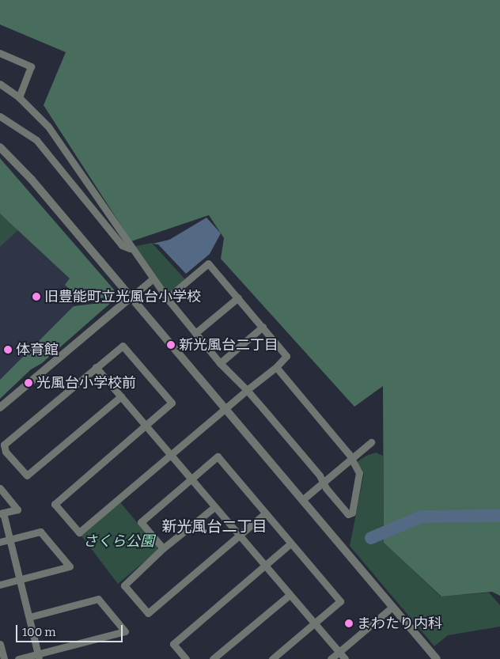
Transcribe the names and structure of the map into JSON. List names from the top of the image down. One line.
{"districts":["新光風台二丁目"],"parks":["さくら公園"],"places":["旧豊能町立光風台小学校","新光風台二丁目","体育館","光風台小学校前","まわたり内科"],"scale_bar":"100 m"}
